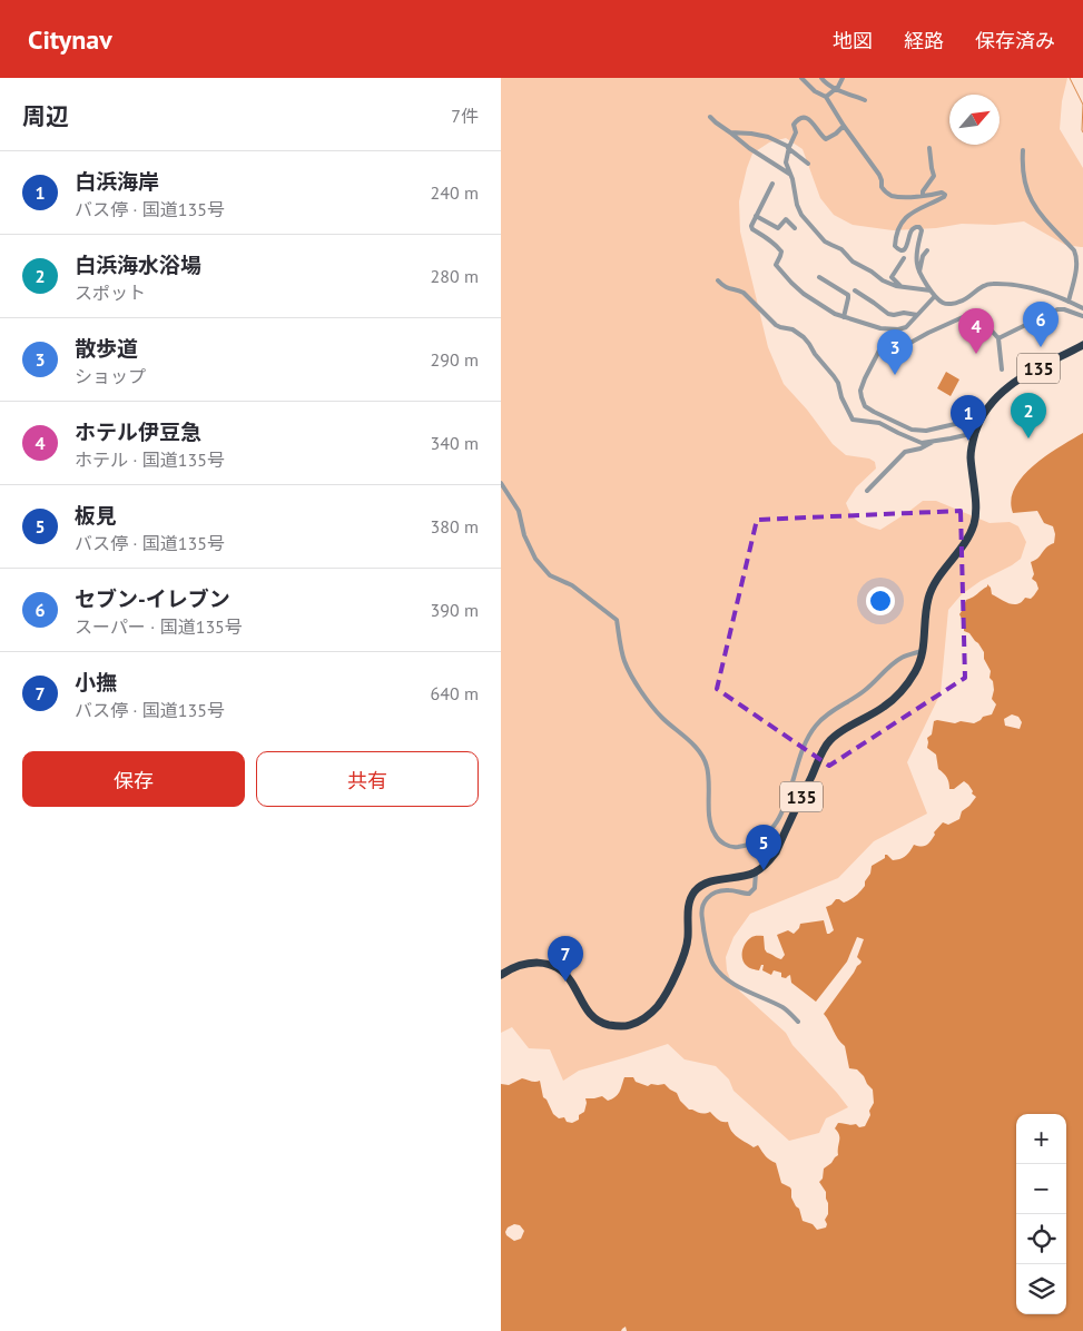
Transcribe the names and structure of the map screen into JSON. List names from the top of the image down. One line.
{"streets":{"highway":["135"]},"north":"top right","page":{"header":"Citynav","nav":["地図","経路","保存済み"],"heading":["周辺","7件"],"list":[{"mark":"1","name":"白浜海岸","note":"バス停 · 国道135号","value":"240 m"},{"mark":"2","name":"白浜海水浴場","note":"スポット","value":"280 m"},{"mark":"3","name":"散歩道","note":"ショップ","value":"290 m"},{"mark":"4","name":"ホテル伊豆急","note":"ホテル · 国道135号","value":"340 m"},{"mark":"5","name":"板見","note":"バス停 · 国道135号","value":"380 m"},{"mark":"6","name":"セブン-イレブン","note":"スーパー · 国道135号","value":"390 m"},{"mark":"7","name":"小撫","note":"バス停 · 国道135号","value":"640 m"}],"pins":["6","4","3","2","1","5","7"],"buttons":["保存","共有"],"map_buttons":["+","−"]}}
